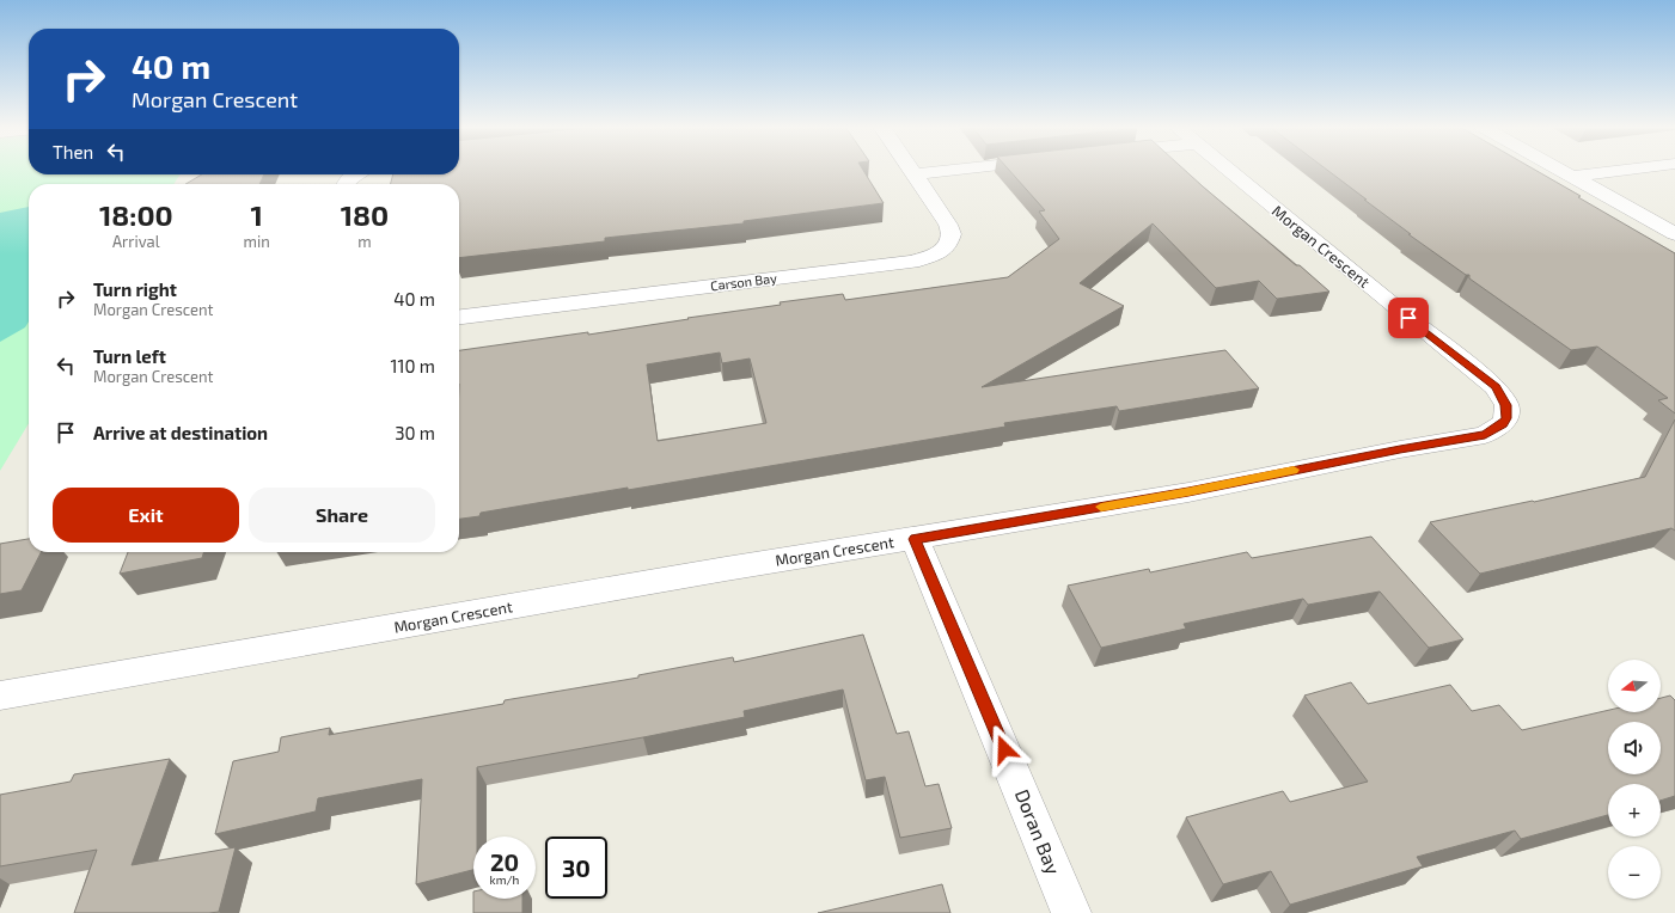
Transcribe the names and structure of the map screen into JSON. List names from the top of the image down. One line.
{"streets":{"street":["Morgan Crescent","Carson Bay","Doran Bay"]},"crossings":[["Morgan Crescent","Doran Bay"]],"north":"left","page":{"turn":["40 m","Morgan Crescent"],"then":"Then","eta":["18:00","Arrival","1","min","180","m"],"list":[{"name":"Turn right","note":"Morgan Crescent","value":"40 m"},{"name":"Turn left","note":"Morgan Crescent","value":"110 m"},{"name":"Arrive at destination","value":"30 m"}],"buttons":["Exit","Share"],"map_buttons":["+","−"],"speed":"20 km/h","limit":"30"}}
